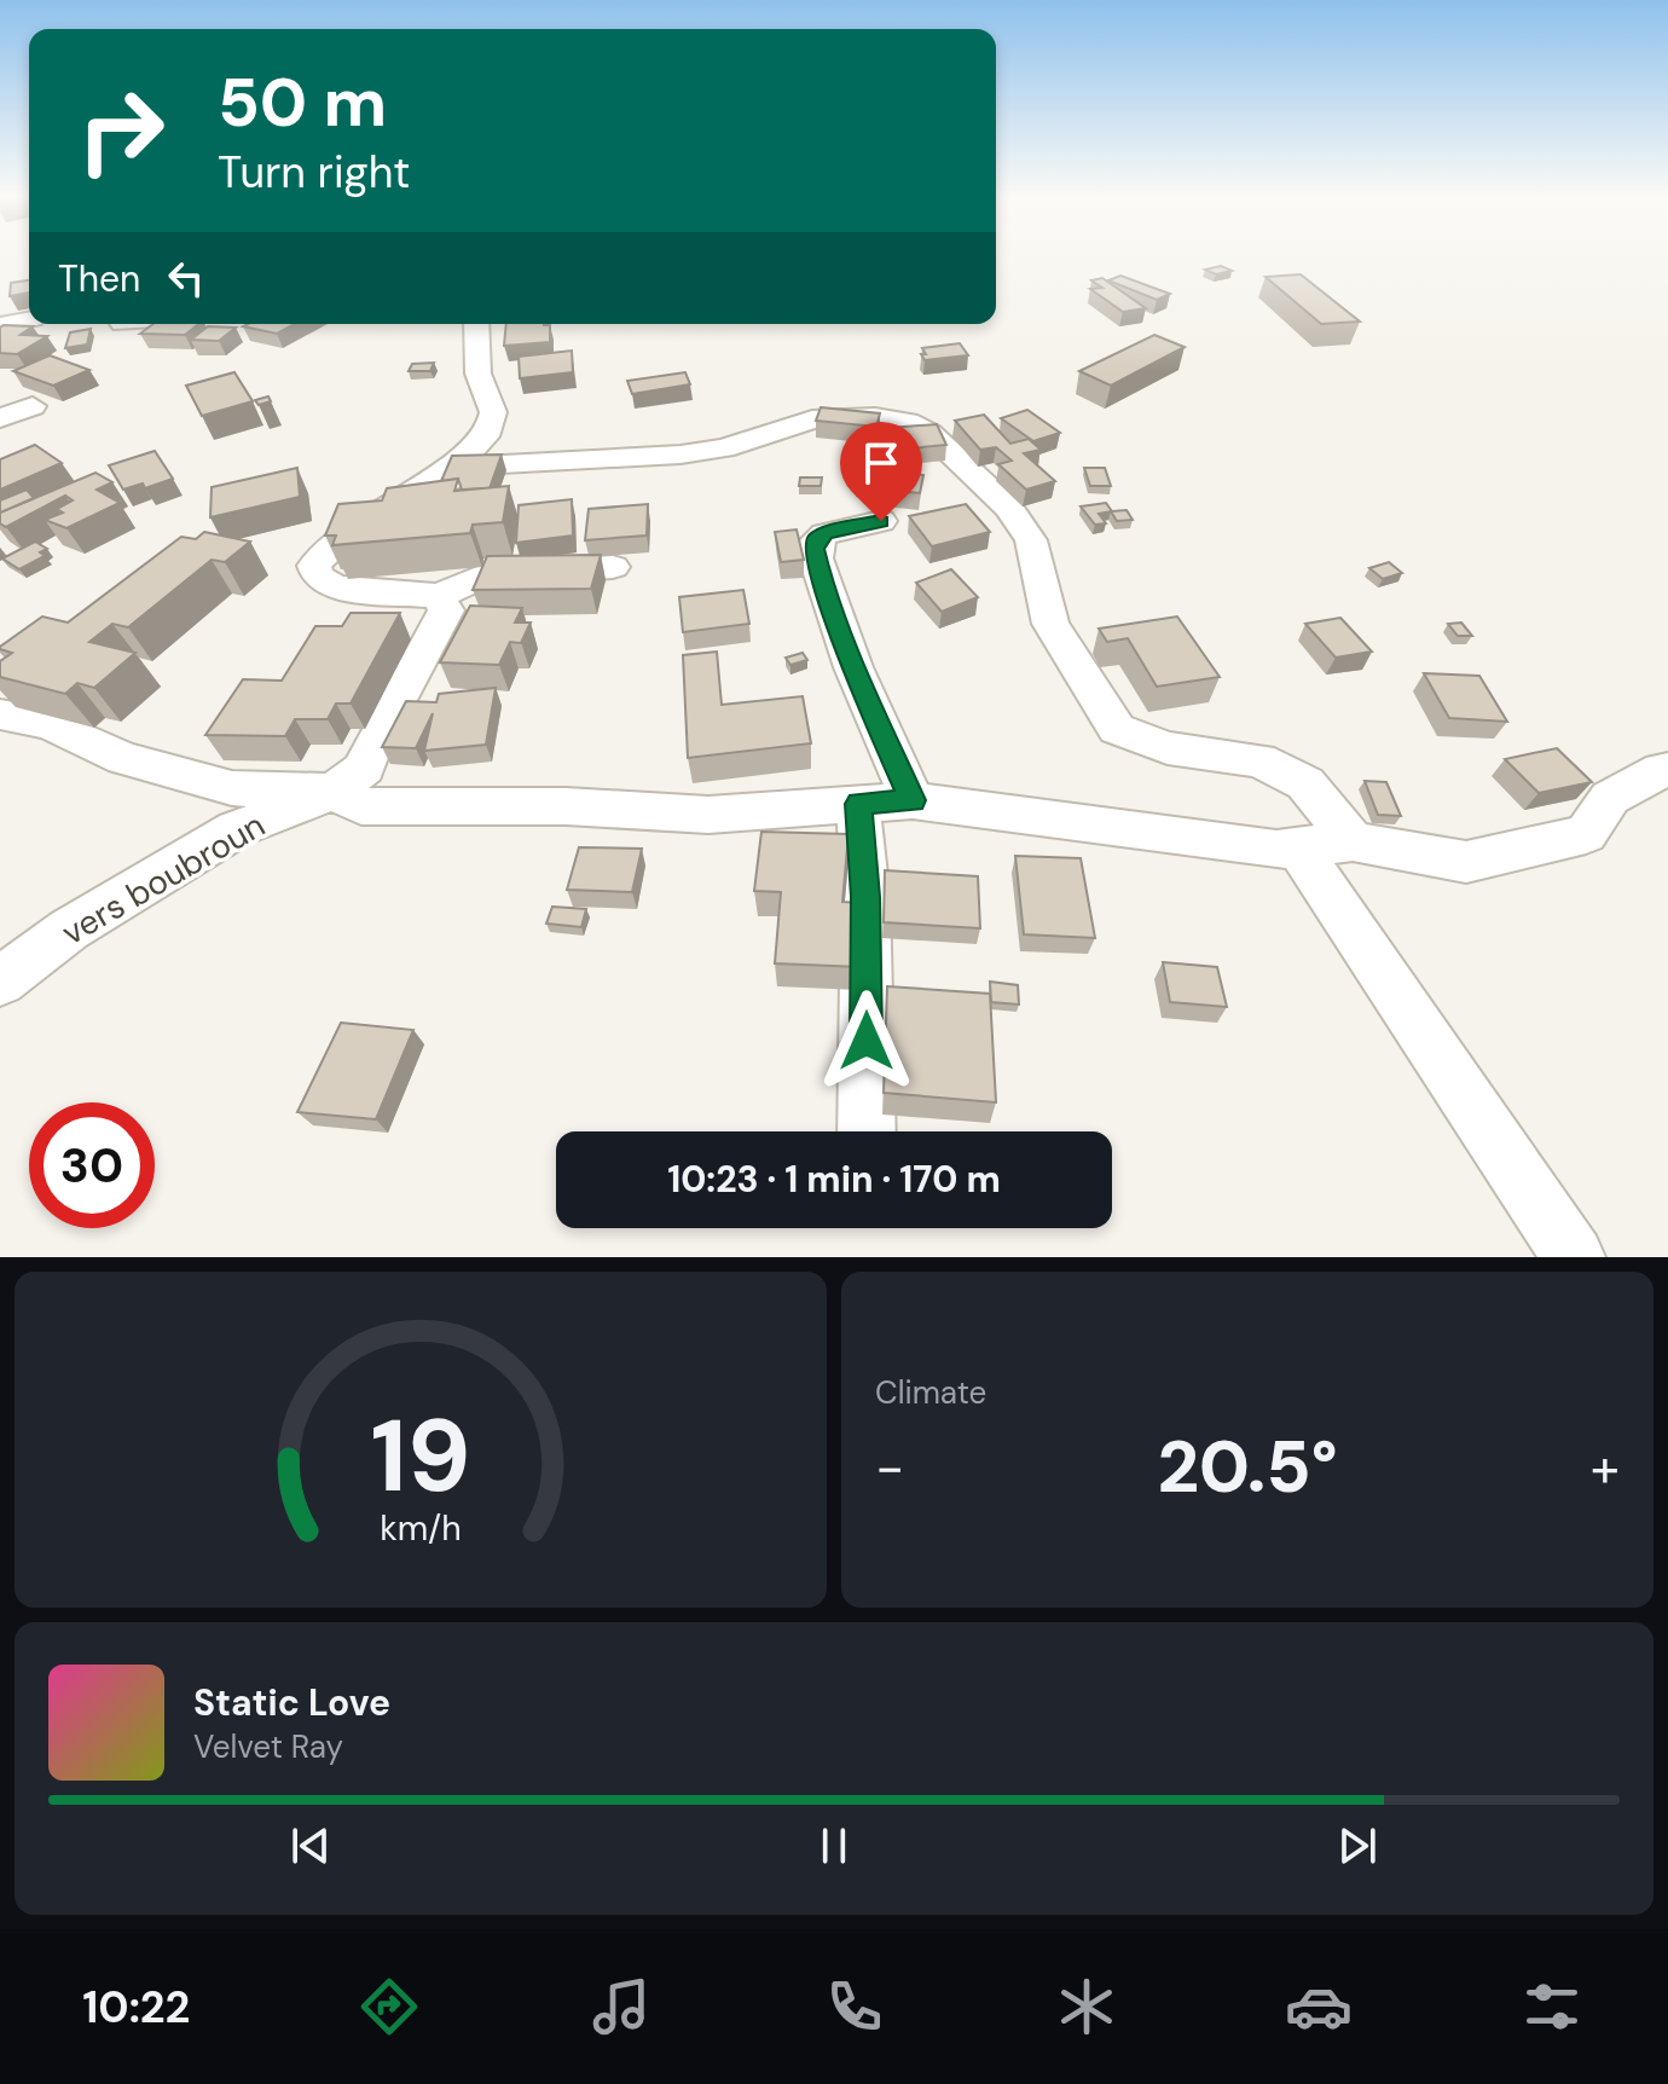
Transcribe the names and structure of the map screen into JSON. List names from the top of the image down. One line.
{"streets":{"street":["vers boubroun"]},"page":{"turn":["50 m","Turn right"],"then":"Then","limit":"30","trip":"10:23 · 1 min · 170 m","tile":"Climate","heat":["−","20.5°","+"],"song":["Static Love","Velvet Ray"],"tabs":"10:22","gauge":["19","km/h"]}}
